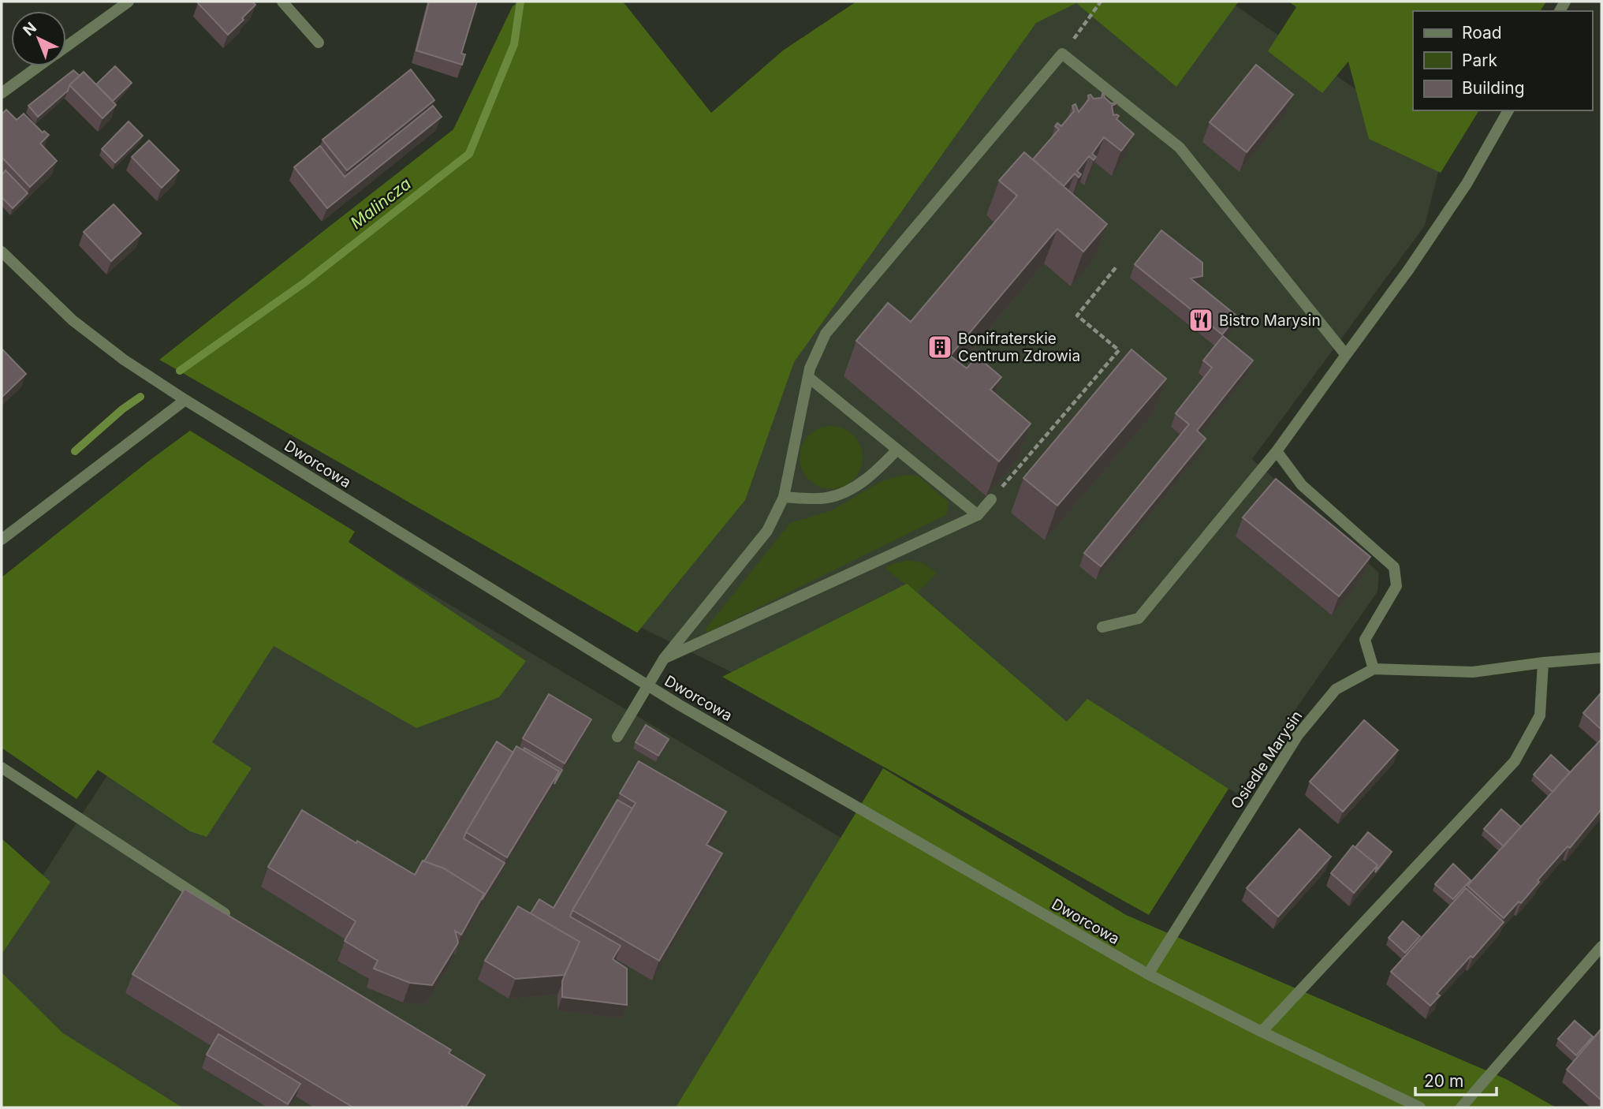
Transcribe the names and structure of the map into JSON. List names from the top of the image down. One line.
{"streets":{"street":["Dworcowa","Osiedle Marysin"]},"crossings":[["Dworcowa","Osiedle Marysin"]],"water":["Malincza"],"places":{"restaurant":["Bistro Marysin"],"building":["Bonifraterskie Centrum Zdrowia"]},"legend":["Road","Park","Building"],"scale_bar":"20 m","north":"top left"}
